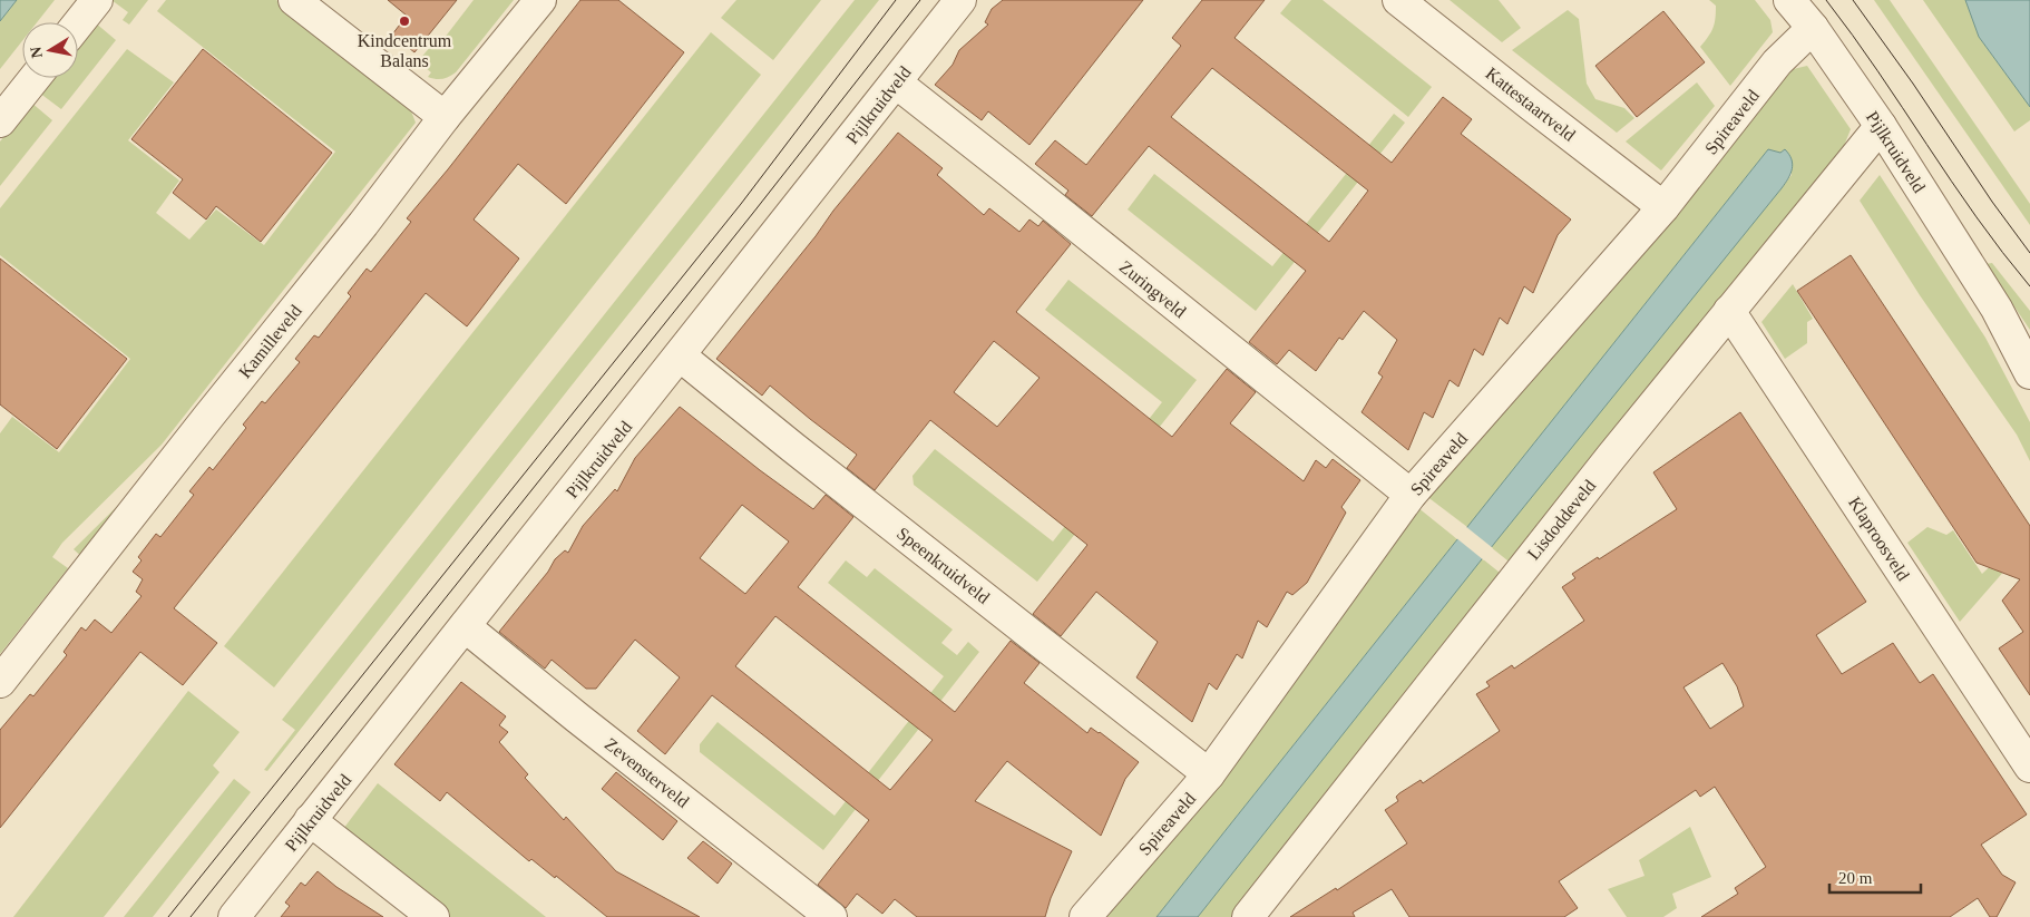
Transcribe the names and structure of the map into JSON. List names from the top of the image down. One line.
{"streets":{"street":["Kattestaartveld","Pijlkruidveld","Spireaveld","Zuringveld","Kamilleveld","Lisdoddeveld","Klaproosveld","Speenkruidveld","Zevensterveld"]},"crossings":[["Kattestaartveld","Spireaveld"],["Pijlkruidveld","Spireaveld"],["Pijlkruidveld","Zuringveld"],["Pijlkruidveld","Lisdoddeveld"],["Pijlkruidveld","Speenkruidveld"],["Pijlkruidveld","Zevensterveld"],["Spireaveld","Zuringveld"],["Spireaveld","Speenkruidveld"],["Lisdoddeveld","Klaproosveld"]],"places":["Kindcentrum Balans"],"scale_bar":"20 m","north":"left"}
